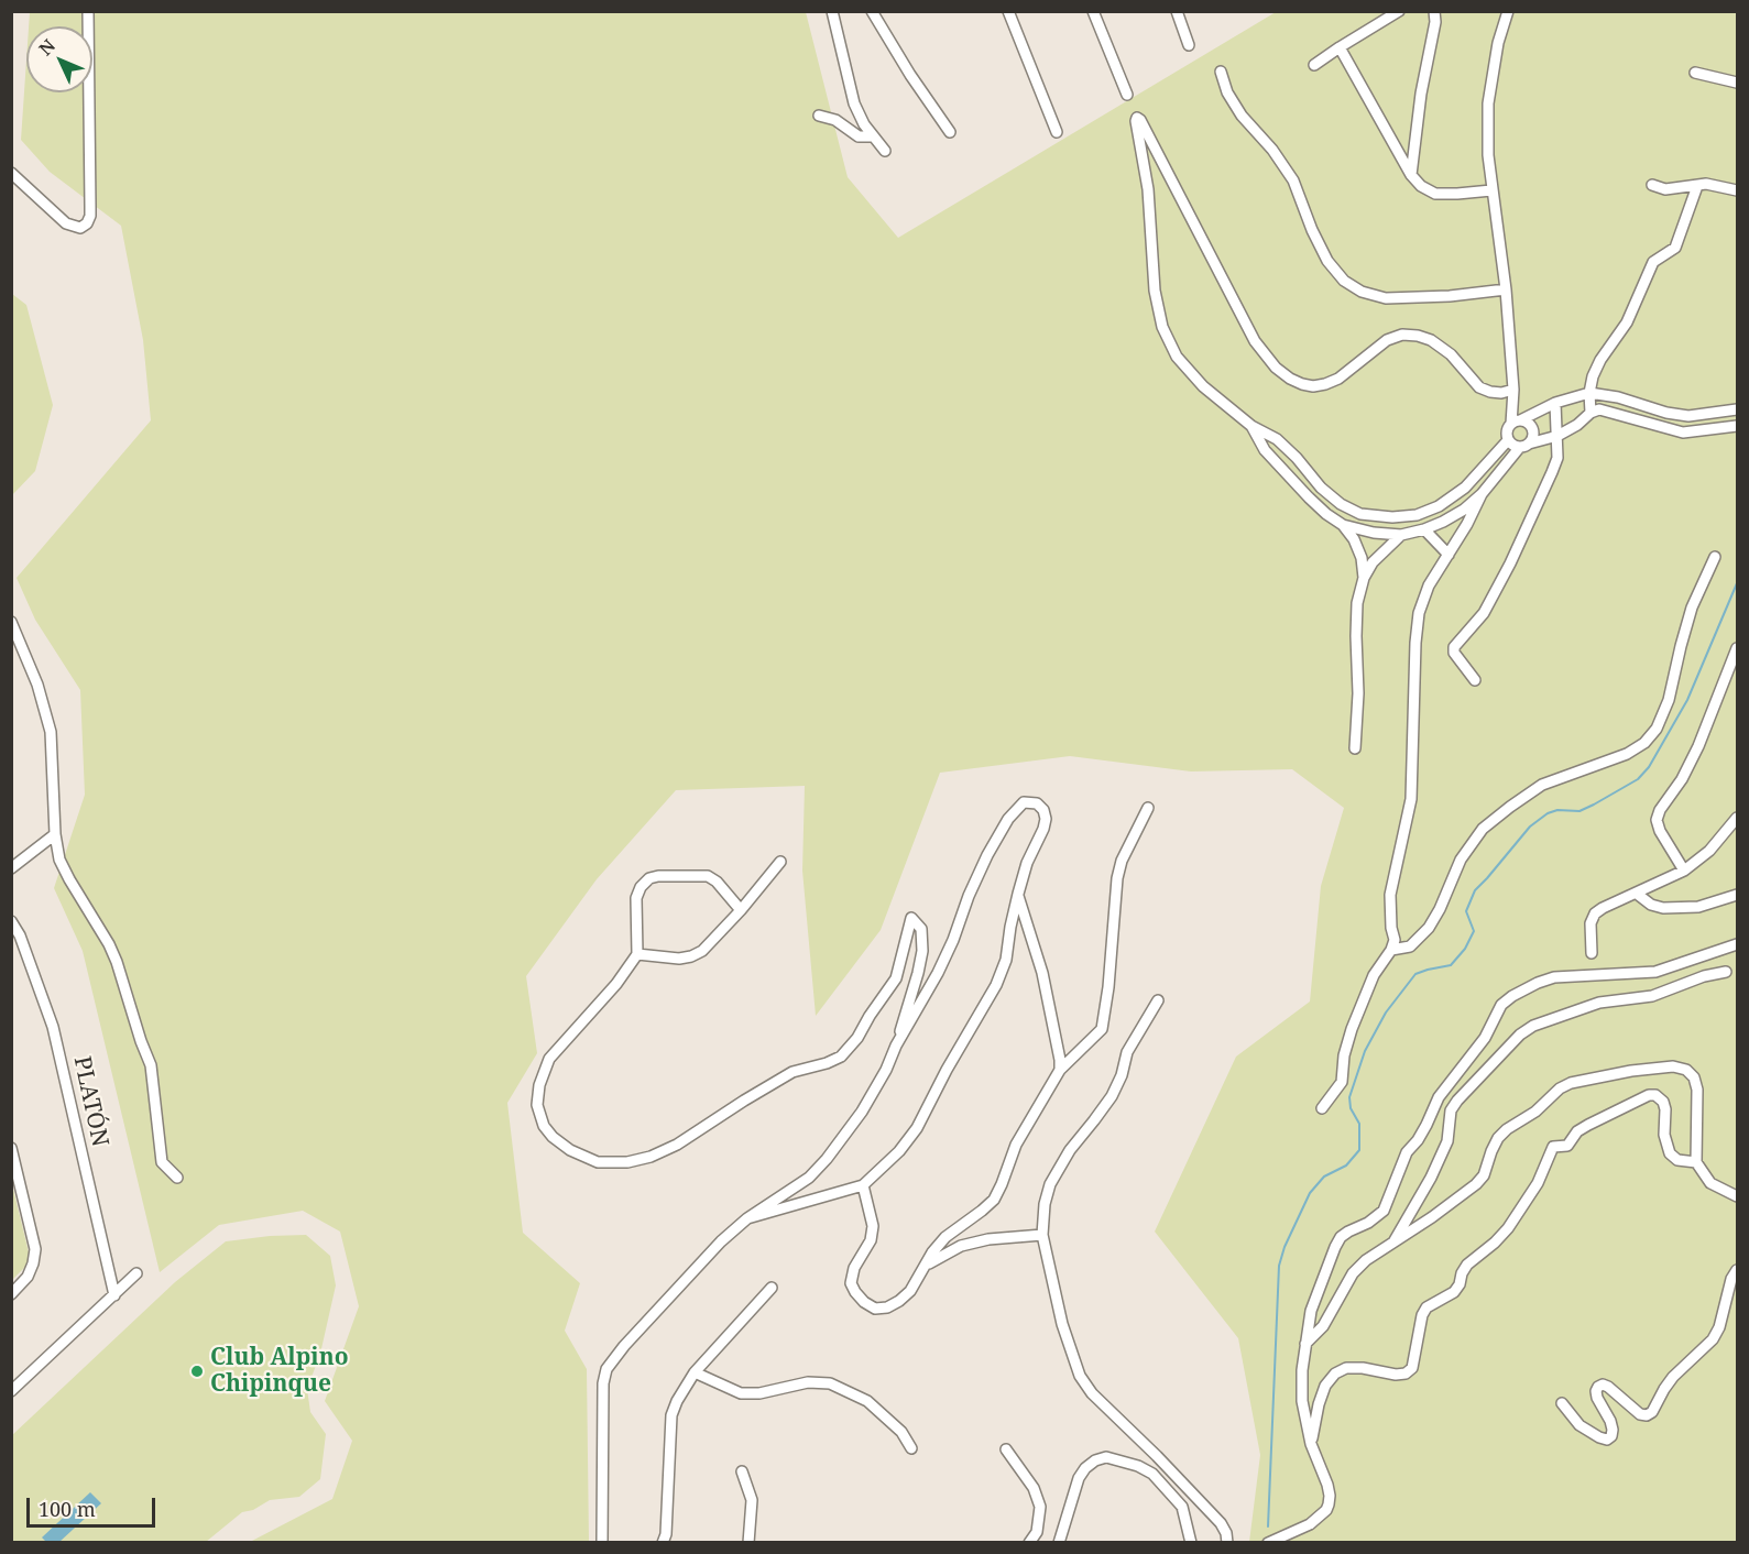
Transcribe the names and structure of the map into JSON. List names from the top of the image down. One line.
{"streets":{"street":["PLATÓN"]},"places":["Club Alpino Chipinque"],"scale_bar":"100 m","north":"top left"}
